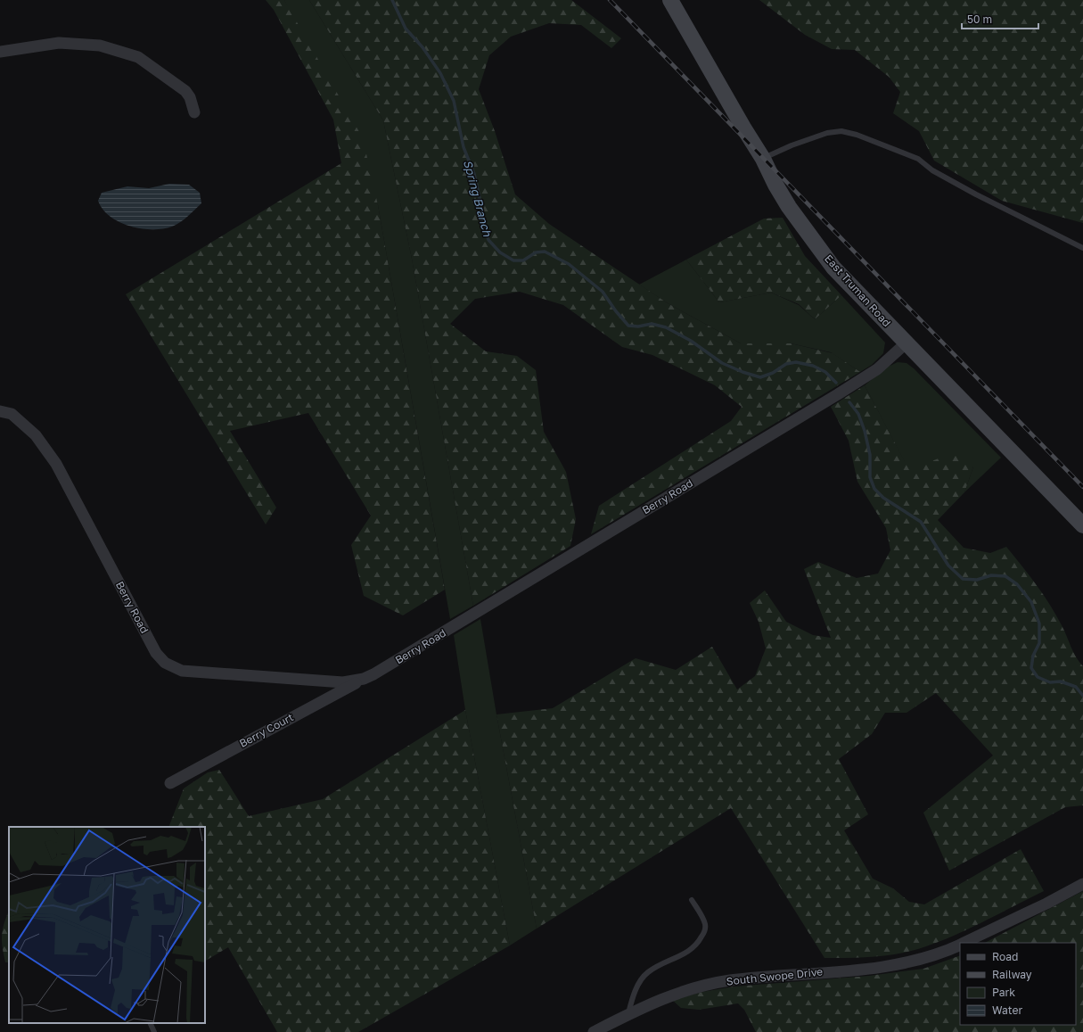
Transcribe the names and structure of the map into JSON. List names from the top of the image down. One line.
{"streets":{"main road":["East Truman Road"],"street":["Berry Road","Berry Court","South Swope Drive"]},"crossings":[["East Truman Road","Berry Road"],["Berry Road","Berry Court"]],"water":["Spring Branch"],"legend":["Road","Railway","Park","Water"],"scale_bar":"50 m"}
